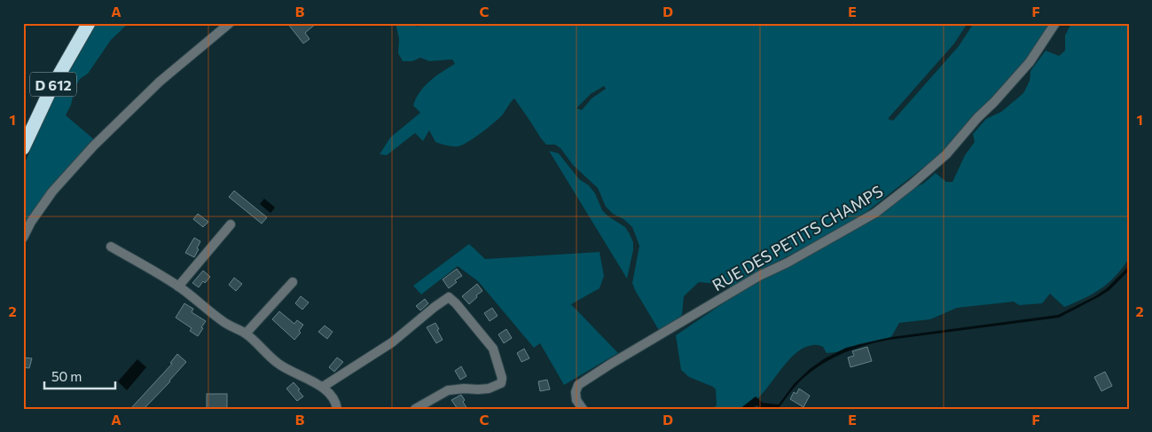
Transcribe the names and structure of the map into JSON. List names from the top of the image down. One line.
{"streets":{"highway":["D 612"],"street":["RUE DES PETITS CHAMPS"]},"scale_bar":"50 m","grid":{"columns":["A","B","C","D","E","F"],"rows":["1","2"]}}
